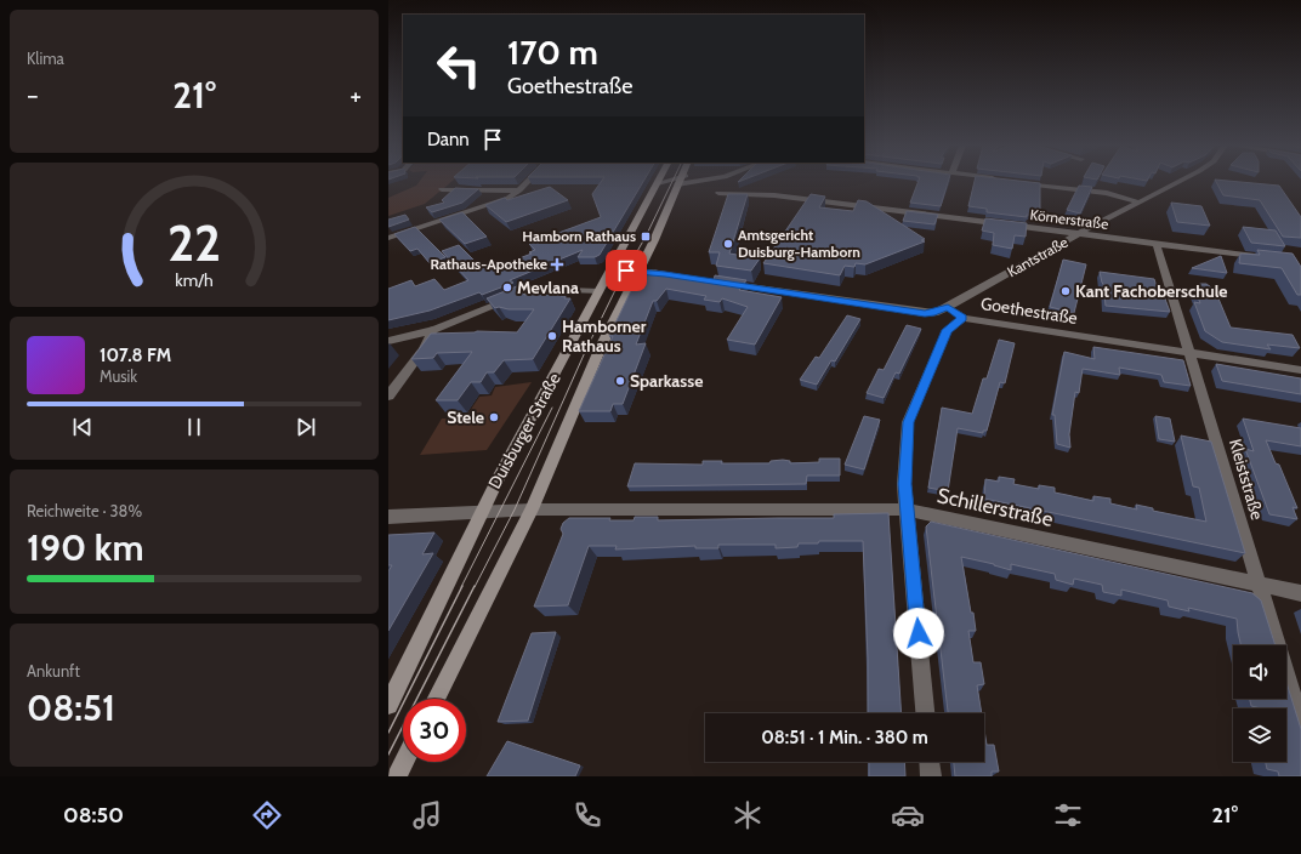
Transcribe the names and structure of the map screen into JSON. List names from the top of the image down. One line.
{"streets":{"main road":["Duisburger Straße"],"street":["Körnerstraße","Kantstraße","Goethestraße","Kleiststraße","Schillerstraße"]},"crossings":[["Körnerstraße","Kantstraße"],["Körnerstraße","Kleiststraße"],["Kantstraße","Goethestraße"],["Goethestraße","Kleiststraße"],["Duisburger Straße","Schillerstraße"],["Kleiststraße","Schillerstraße"]],"places":{"transit":["Hamborn Rathaus"],"other":["Amtsgericht Duisburg-Hamborn","Mevlana","Kant Fachoberschule","Hamborner Rathaus","Sparkasse","Stele"],"health":["Rathaus-Apotheke"]},"page":{"tile":["Klima",["Reichweite · 38%","190 km"],["Ankunft","08:51"]],"turn":["170 m","Goethestraße"],"heat":["−","21°","+"],"then":"Dann","song":["107.8 FM","Musik"],"limit":"30","trip":"08:51 · 1 Min. · 380 m","tabs":["08:50","21°"],"gauge":["22","km/h"]}}
